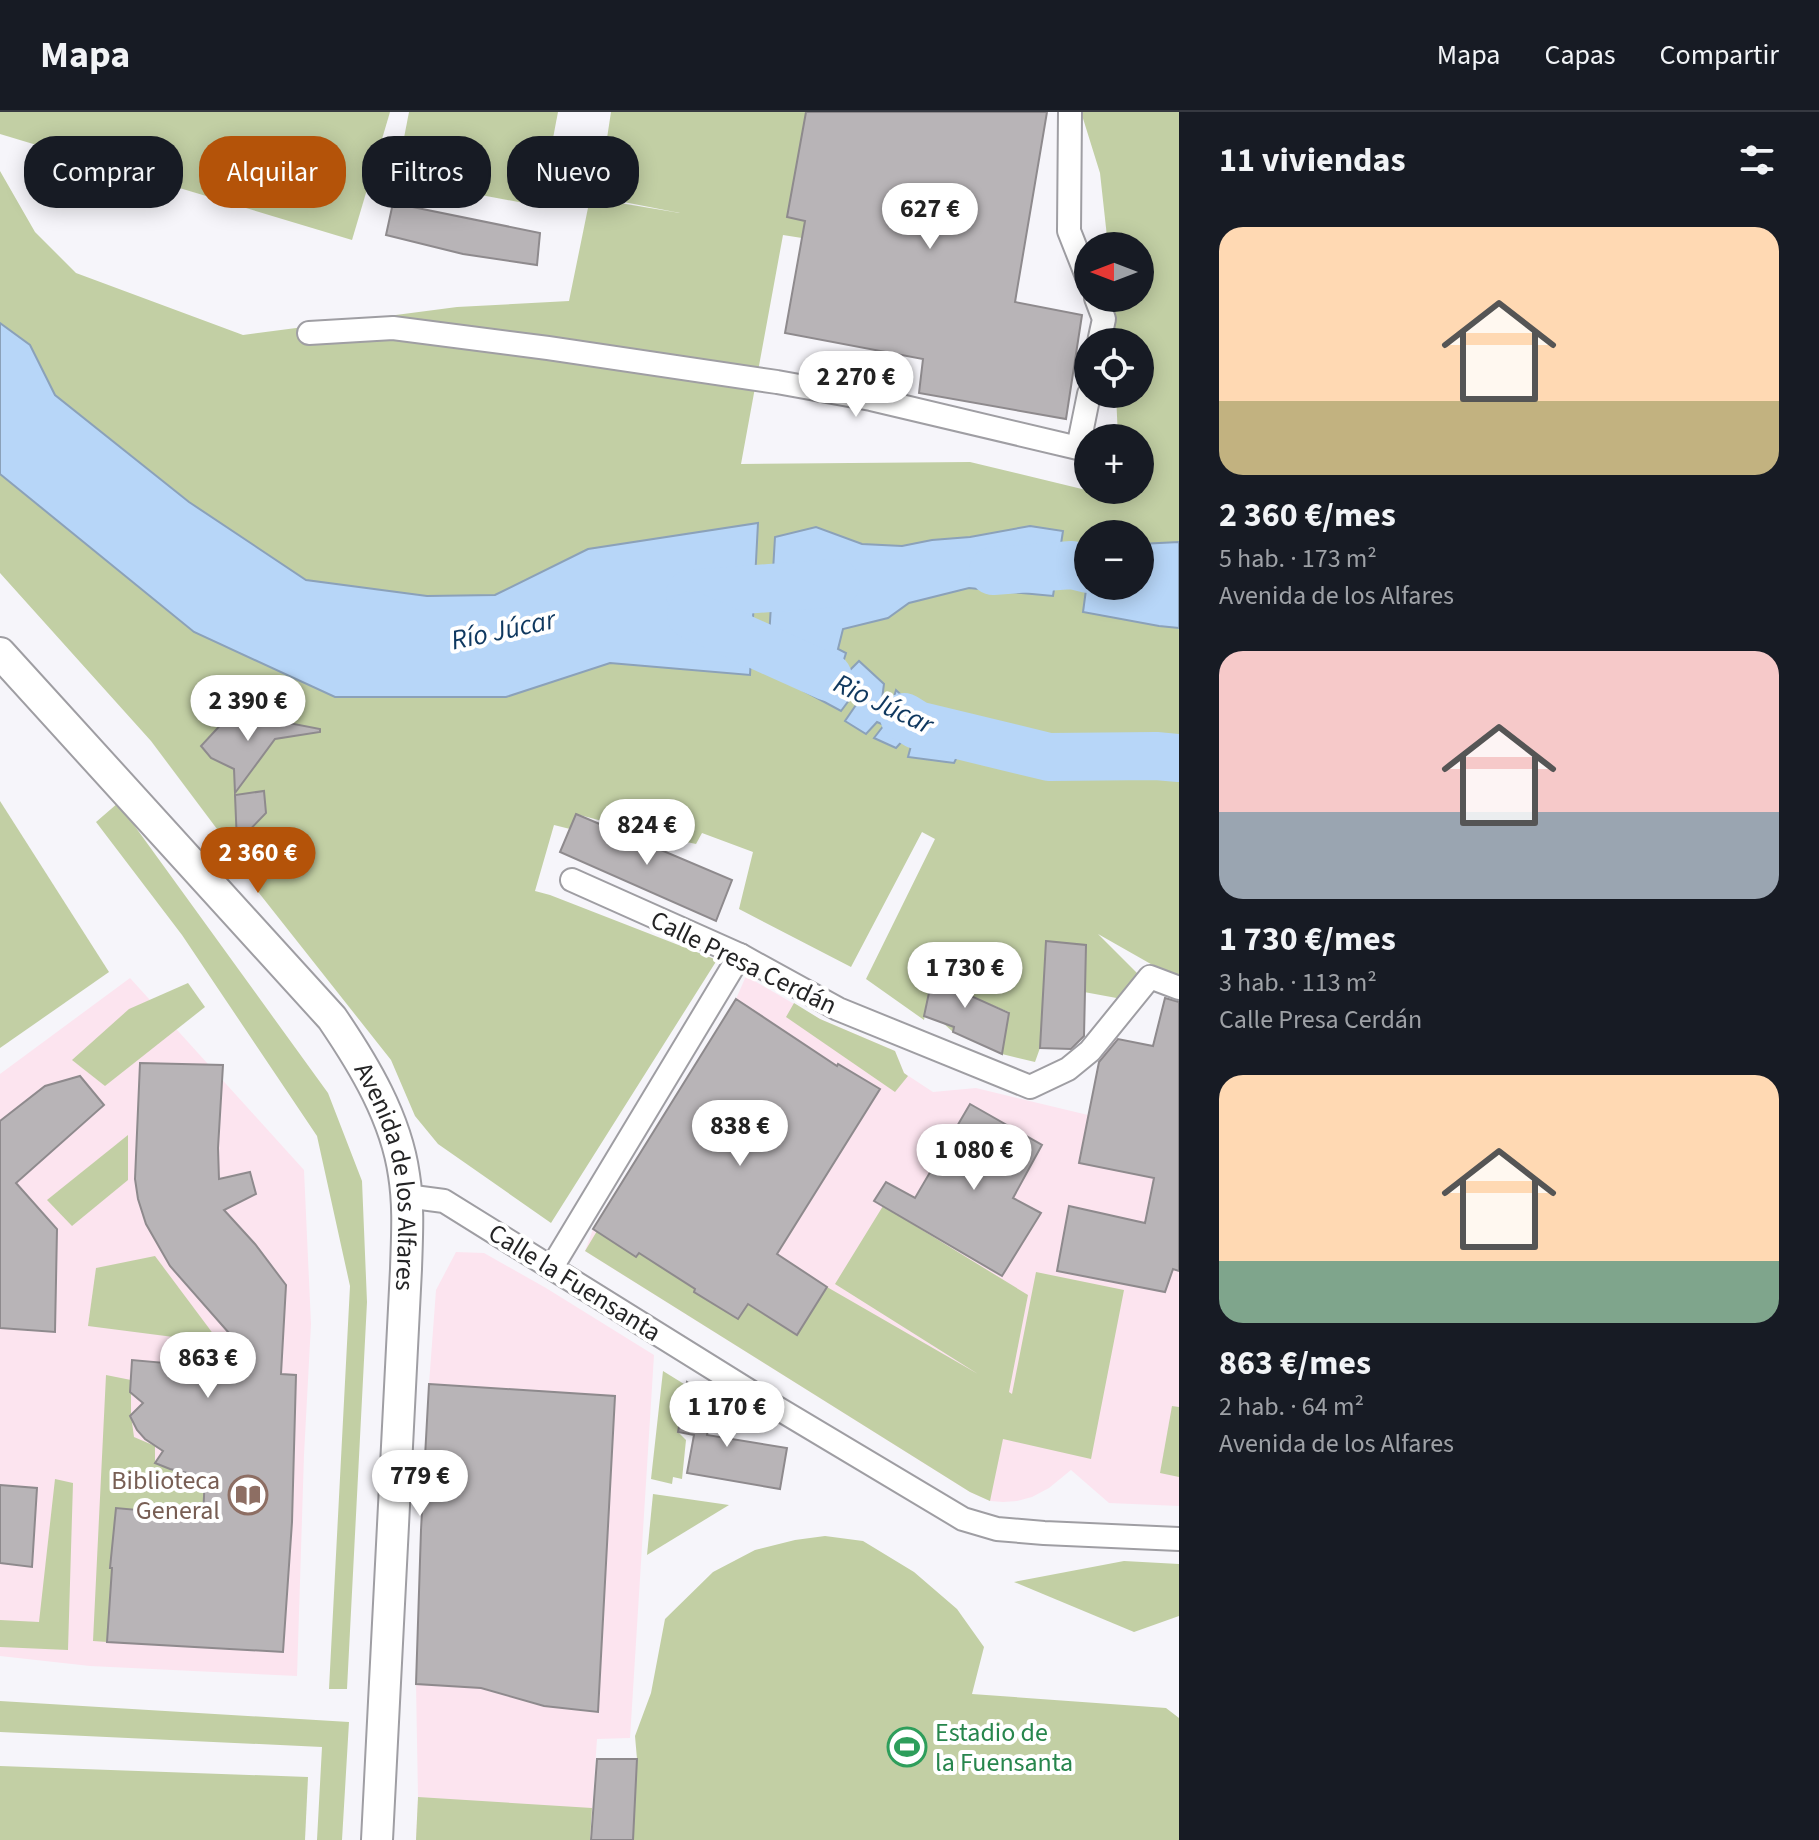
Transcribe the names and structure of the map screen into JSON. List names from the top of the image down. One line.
{"streets":{"street":["Calle Presa Cerdán","Avenida de los Alfares","Calle la Fuensanta"]},"crossings":[["Avenida de los Alfares","Calle la Fuensanta"]],"water":["Río Júcar","Rio Júcar"],"places":{"library":["Biblioteca General"],"sports":["Estadio de la Fuensanta"]},"north":"left","page":{"header":"Mapa","nav":["Mapa","Capas","Compartir"],"heading":"11 viviendas","chip":["Comprar","Alquilar","Filtros","Nuevo"],"price":["627 €","2 270 €","2 390 €","824 €","2 360 €","1 730 €","838 €","1 080 €","863 €","1 170 €","779 €"],"list":[{"name":"2 360 €/mes","note":"5 hab. · 173 m² · Avenida de los Alfares"},{"name":"1 730 €/mes","note":"3 hab. · 113 m² · Calle Presa Cerdán"},{"name":"863 €/mes","note":"2 hab. · 64 m² · Avenida de los Alfares"}],"map_buttons":["+","−"]}}
